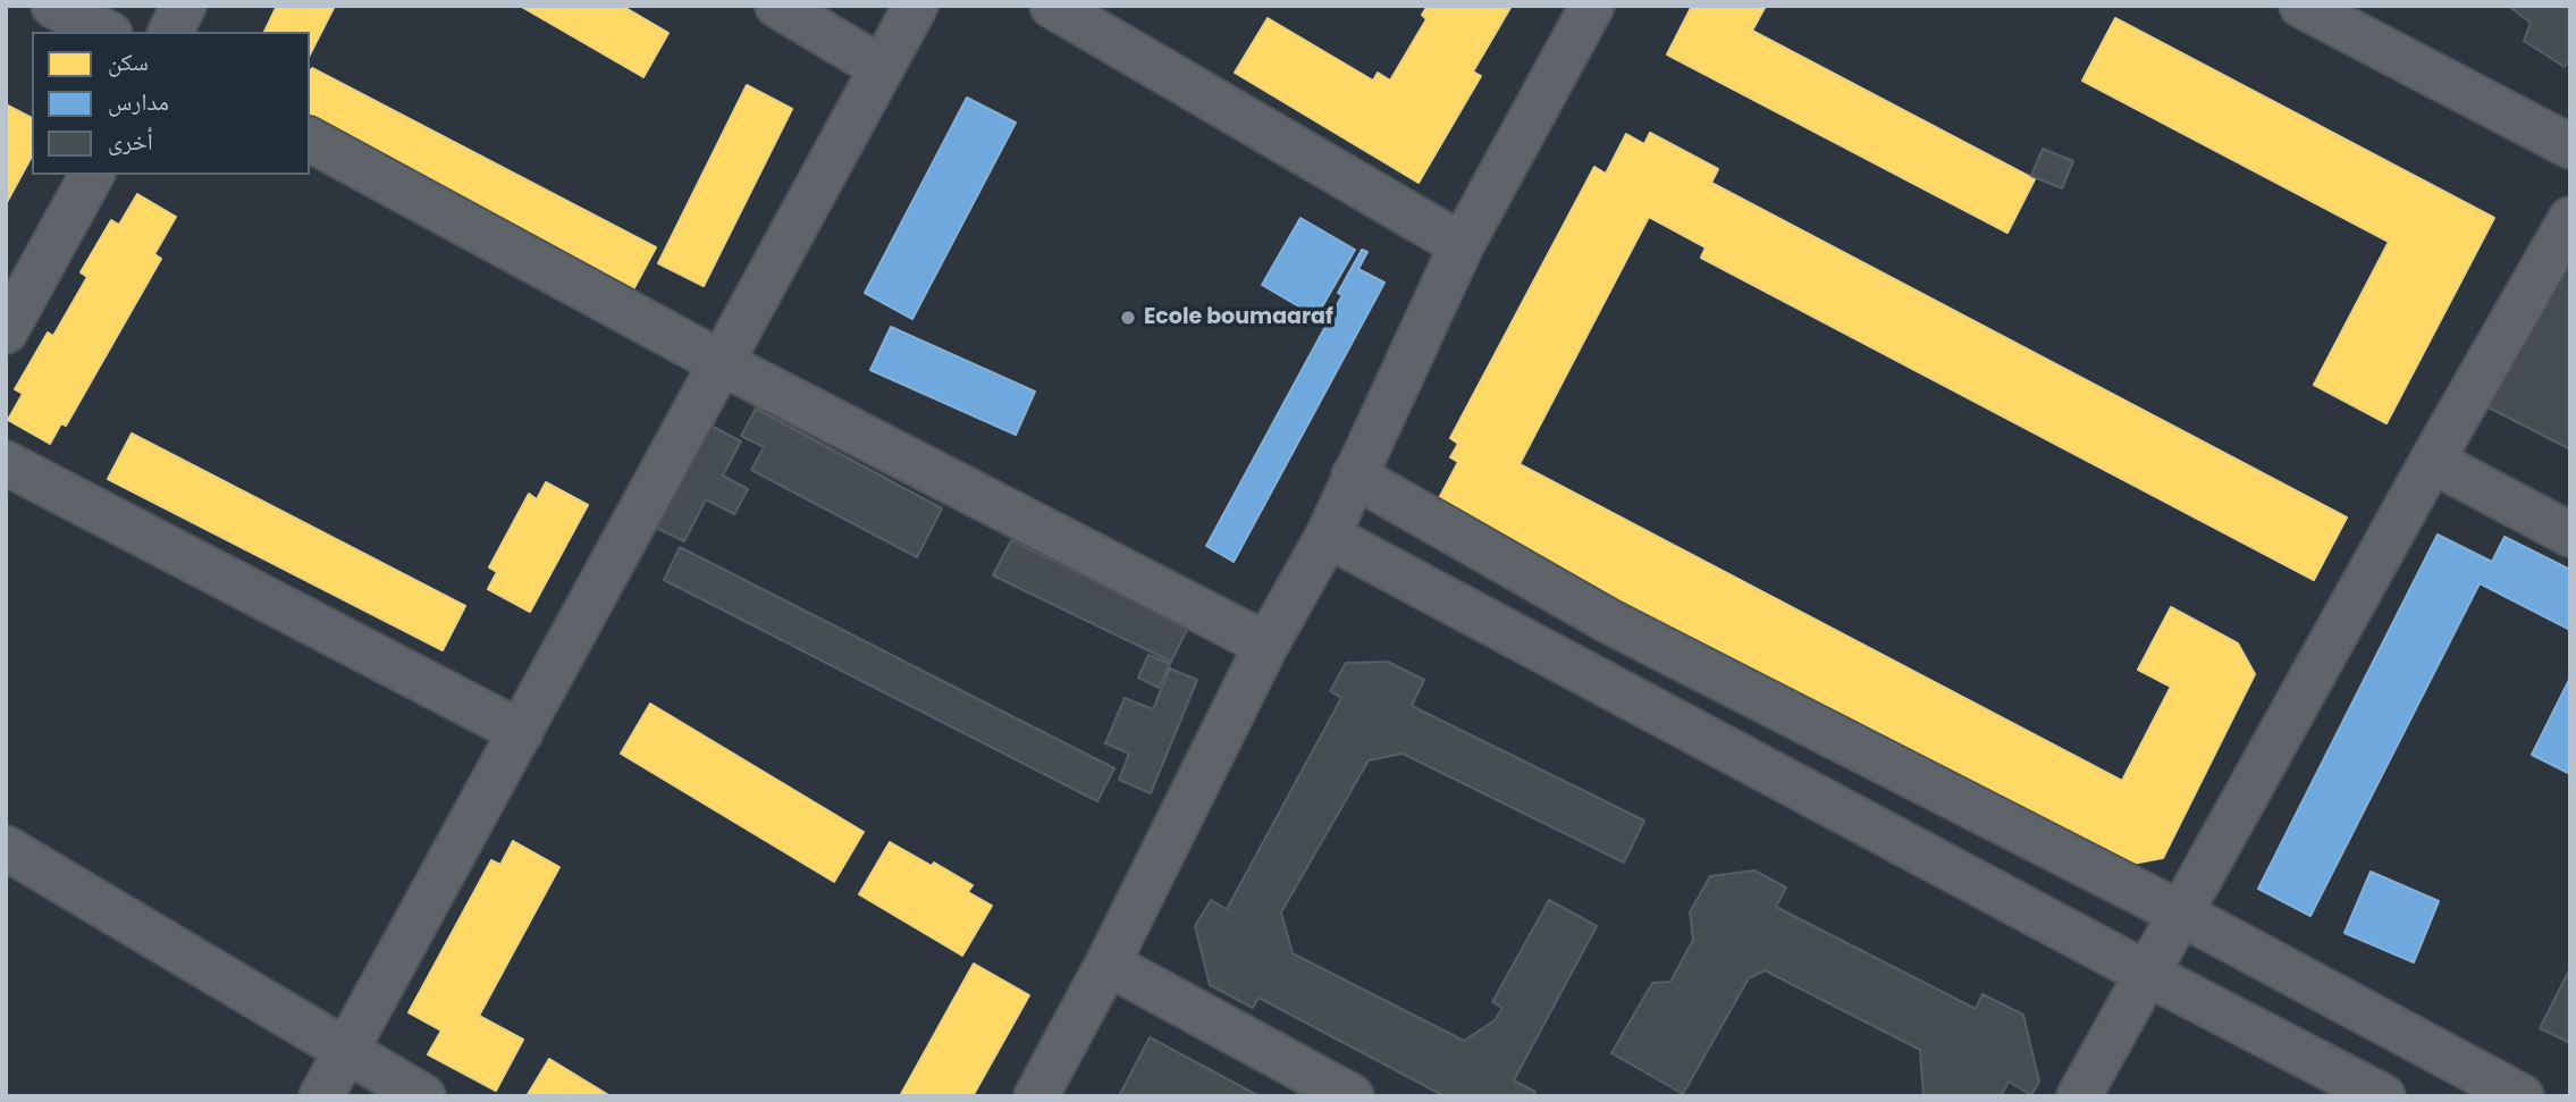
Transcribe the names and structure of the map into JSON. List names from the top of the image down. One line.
{"places":["Ecole boumaaraf"],"legend":["سكن","مدارس","أخرى"]}
